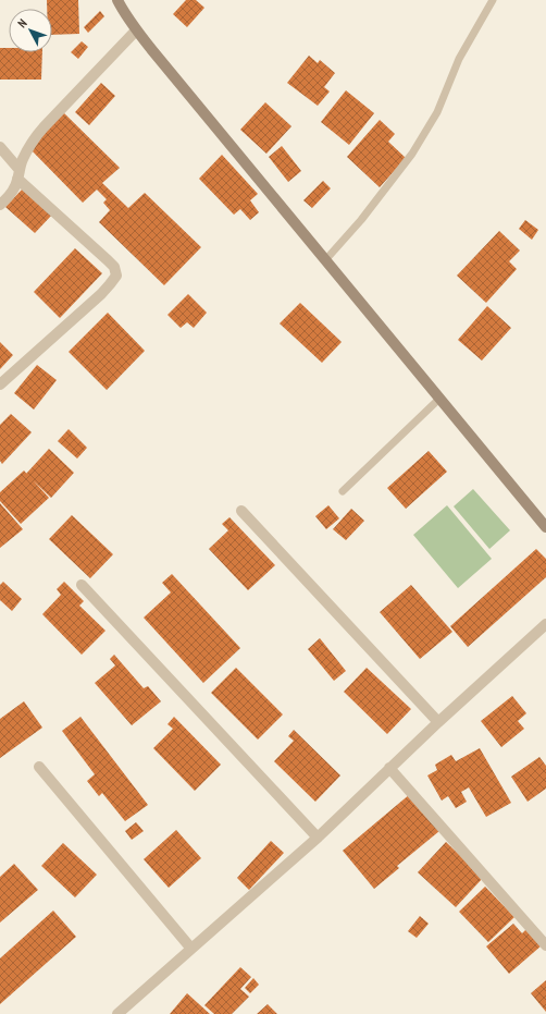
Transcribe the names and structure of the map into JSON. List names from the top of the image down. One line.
{"north":"top left"}
